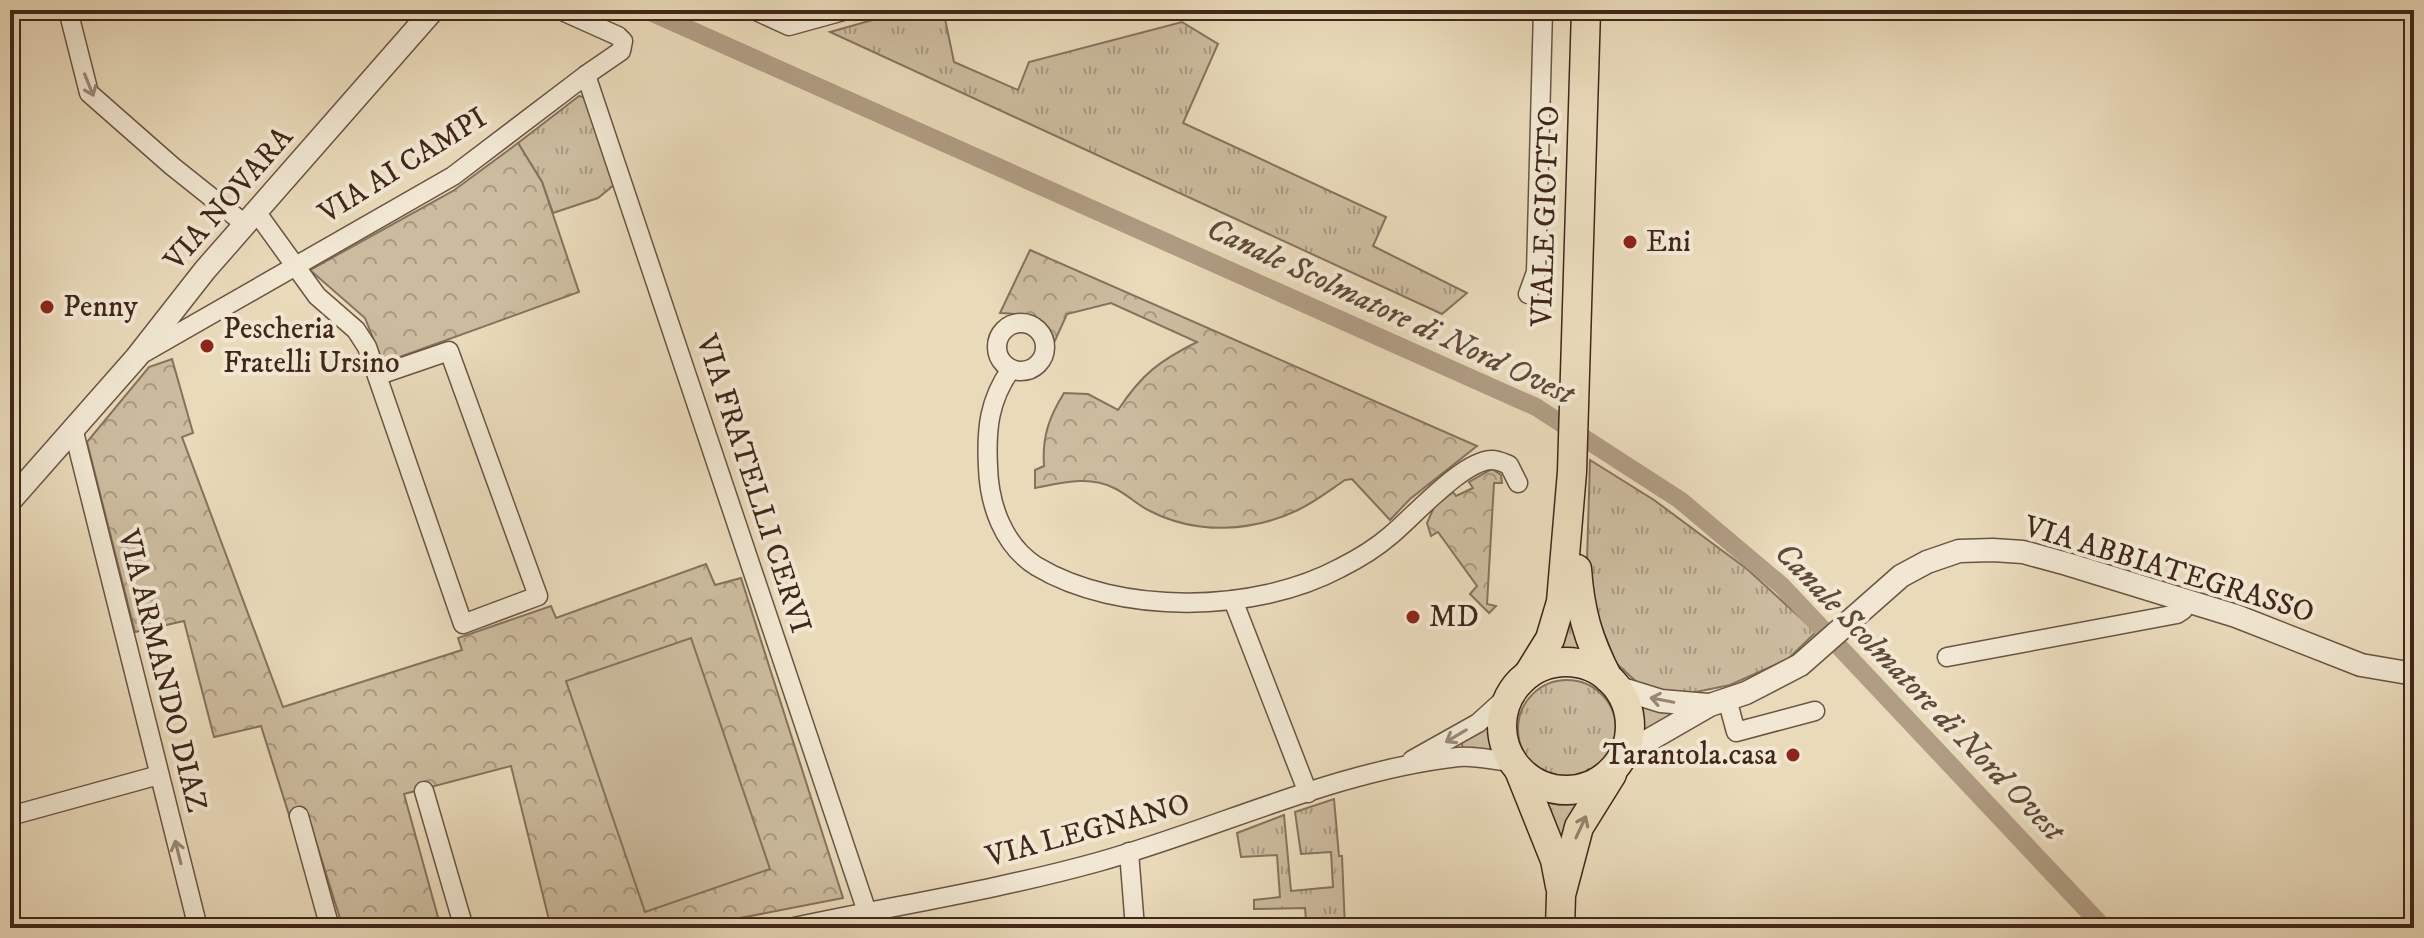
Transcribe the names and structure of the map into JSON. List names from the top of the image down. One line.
{"streets":{"main road":["VIALE GIOTTO"],"street":["VIA AI CAMPI","VIA NOVARA","VIA FRATELLI CERVI","VIA ABBIATEGRASSO","VIA ARMANDO DIAZ","VIA LEGNANO"]},"crossings":[["VIA AI CAMPI","VIA NOVARA"],["VIA AI CAMPI","VIA FRATELLI CERVI"],["VIA NOVARA","VIA ARMANDO DIAZ"],["VIALE GIOTTO","VIA ABBIATEGRASSO"],["VIALE GIOTTO","VIA LEGNANO"],["VIA FRATELLI CERVI","VIA LEGNANO"],["VIA ABBIATEGRASSO","VIA LEGNANO"]],"water":["Canale Scolmatore di Nord Ovest"],"places":["Eni","Penny","Pescheria Fratelli Ursino","MD","Tarantola.casa"]}
